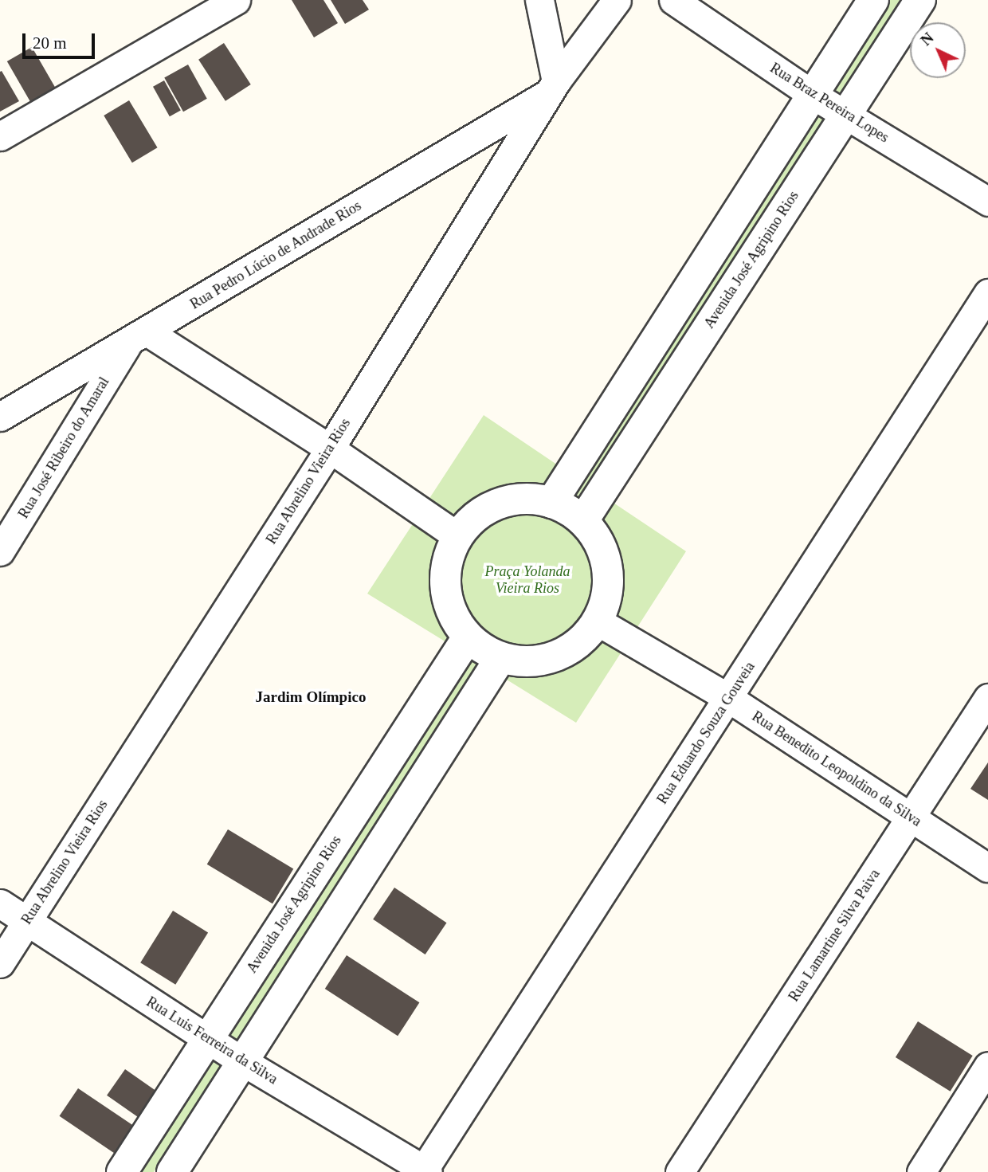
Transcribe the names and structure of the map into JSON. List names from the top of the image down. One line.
{"streets":{"street":["Rua Braz Pereira Lopes","Rua Pedro Lúcio de Andrade Rios","Avenida José Agripino Rios","Rua José Ribeiro do Amaral","Rua Abrelino Vieira Rios","Rua Eduardo Souza Gouveia","Rua Benedito Leopoldino da Silva","Rua Lamartine Silva Paiva","Rua Luis Ferreira da Silva"]},"crossings":[["Rua Braz Pereira Lopes","Avenida José Agripino Rios"],["Rua Pedro Lúcio de Andrade Rios","Rua José Ribeiro do Amaral"],["Rua Pedro Lúcio de Andrade Rios","Rua Abrelino Vieira Rios"],["Avenida José Agripino Rios","Rua Benedito Leopoldino da Silva"],["Avenida José Agripino Rios","Rua Luis Ferreira da Silva"],["Rua Abrelino Vieira Rios","Rua Luis Ferreira da Silva"],["Rua Eduardo Souza Gouveia","Rua Benedito Leopoldino da Silva"],["Rua Eduardo Souza Gouveia","Rua Luis Ferreira da Silva"],["Rua Benedito Leopoldino da Silva","Rua Lamartine Silva Paiva"]],"districts":["Jardim Olímpico"],"parks":["Praça Yolanda Vieira Rios"],"scale_bar":"20 m","north":"top left"}
